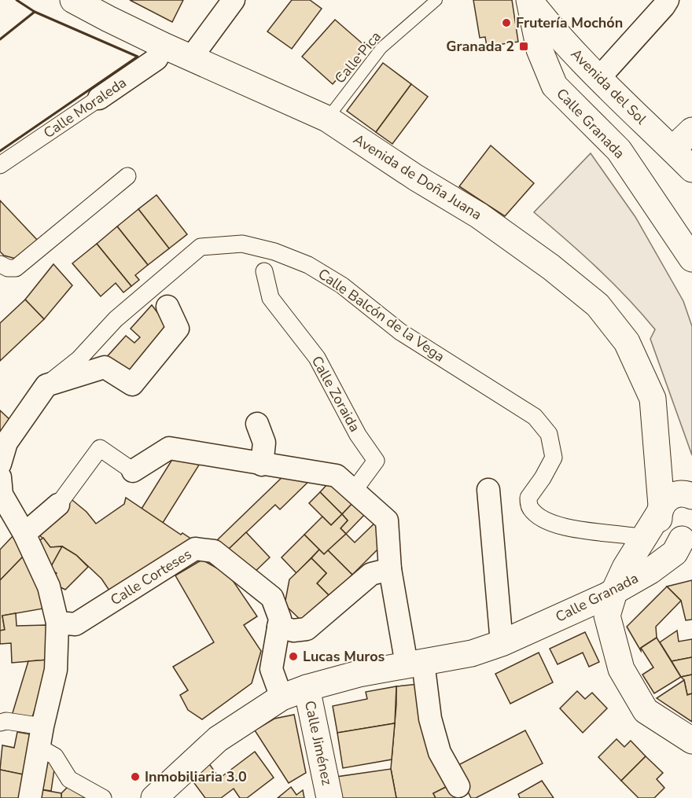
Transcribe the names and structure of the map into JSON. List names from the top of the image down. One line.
{"streets":{"street":["Avenida del Sol","Calle Moraleda","Calle Granada","Avenida de Doña Juana","Calle Balcón de la Vega","Calle Zoraida","Calle Corteses","Calle Jiménez"],"lane":["Calle Pica"]},"crossings":[["Calle Pica","Avenida de Doña Juana"],["Avenida del Sol","Calle Granada"],["Calle Moraleda","Avenida de Doña Juana"],["Calle Granada","Avenida de Doña Juana"],["Calle Granada","Calle Corteses"],["Calle Granada","Calle Jiménez"]],"places":{"other":["Frutería Mochón","Lucas Muros","Inmobiliaria 3.0"],"transit":["Granada 2"]}}
